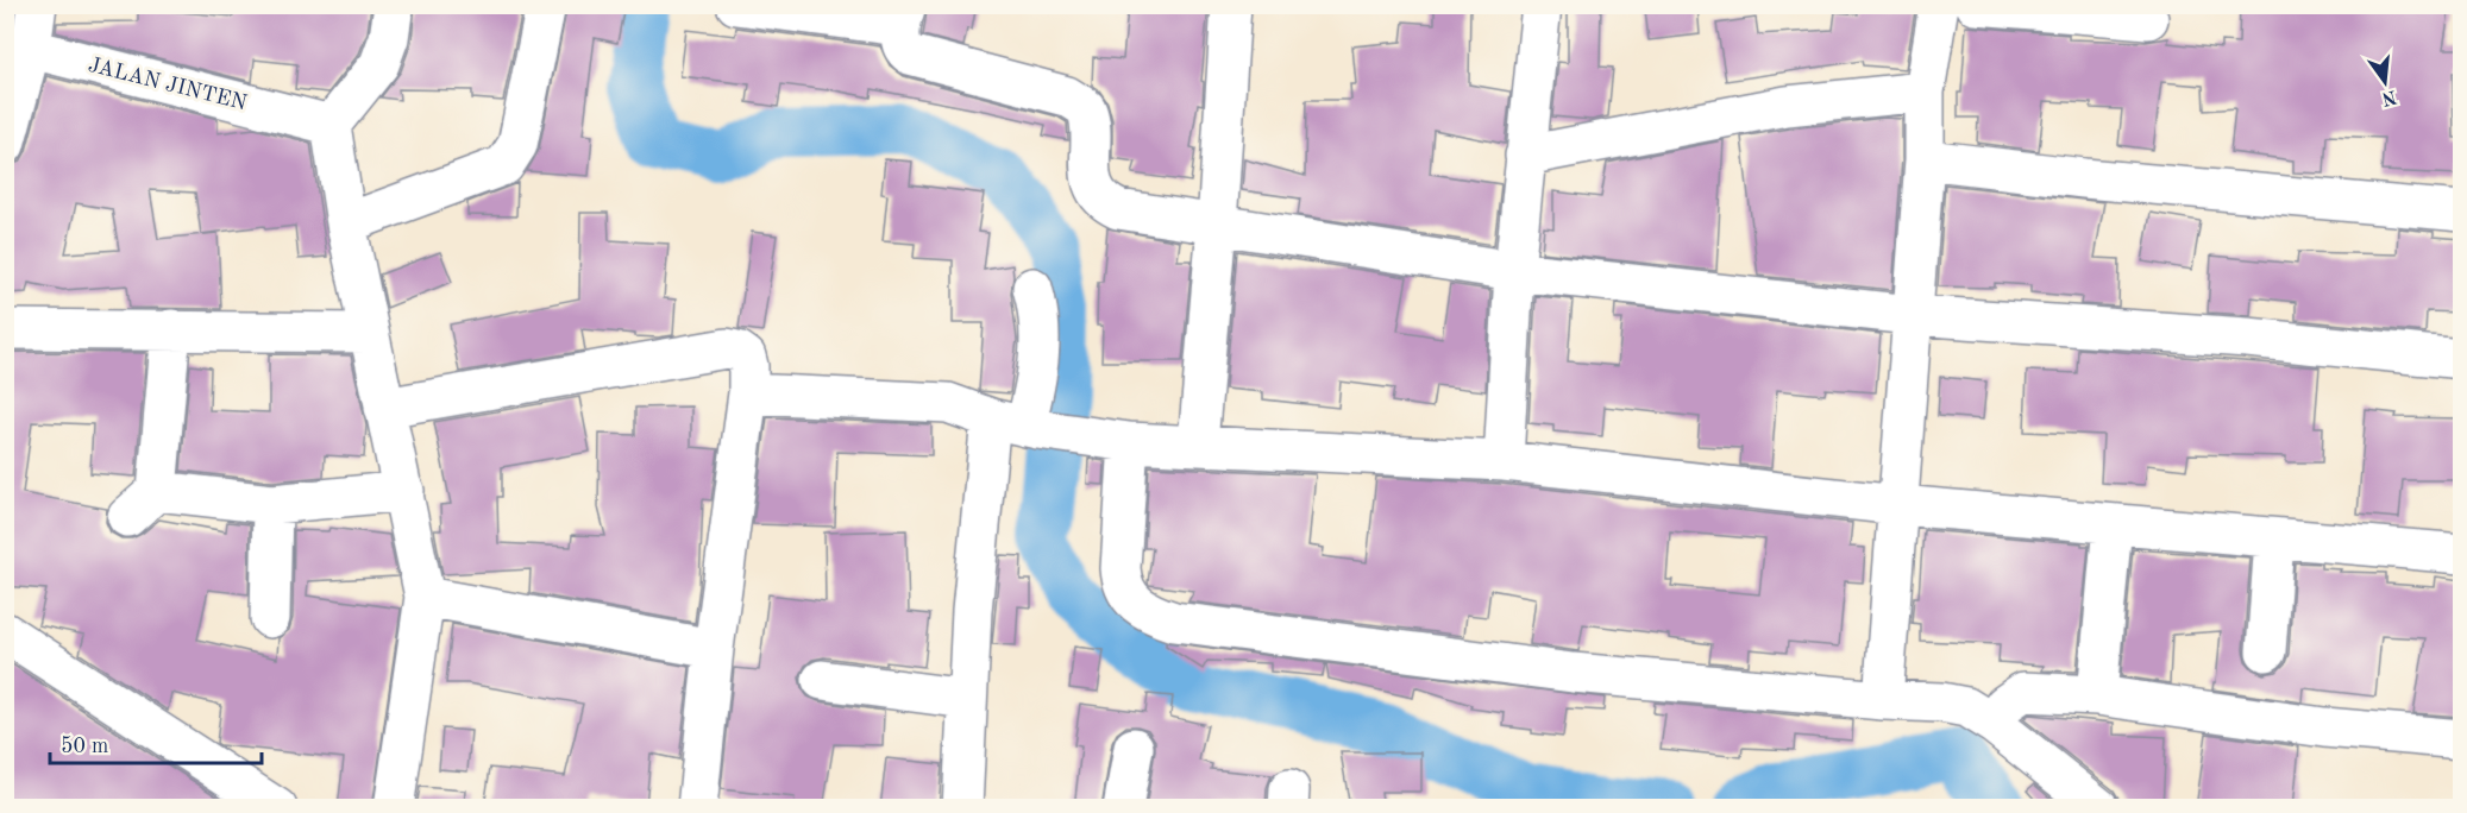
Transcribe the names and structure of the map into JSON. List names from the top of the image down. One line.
{"streets":{"street":["JALAN JINTEN"]},"scale_bar":"50 m","north":"bottom"}
